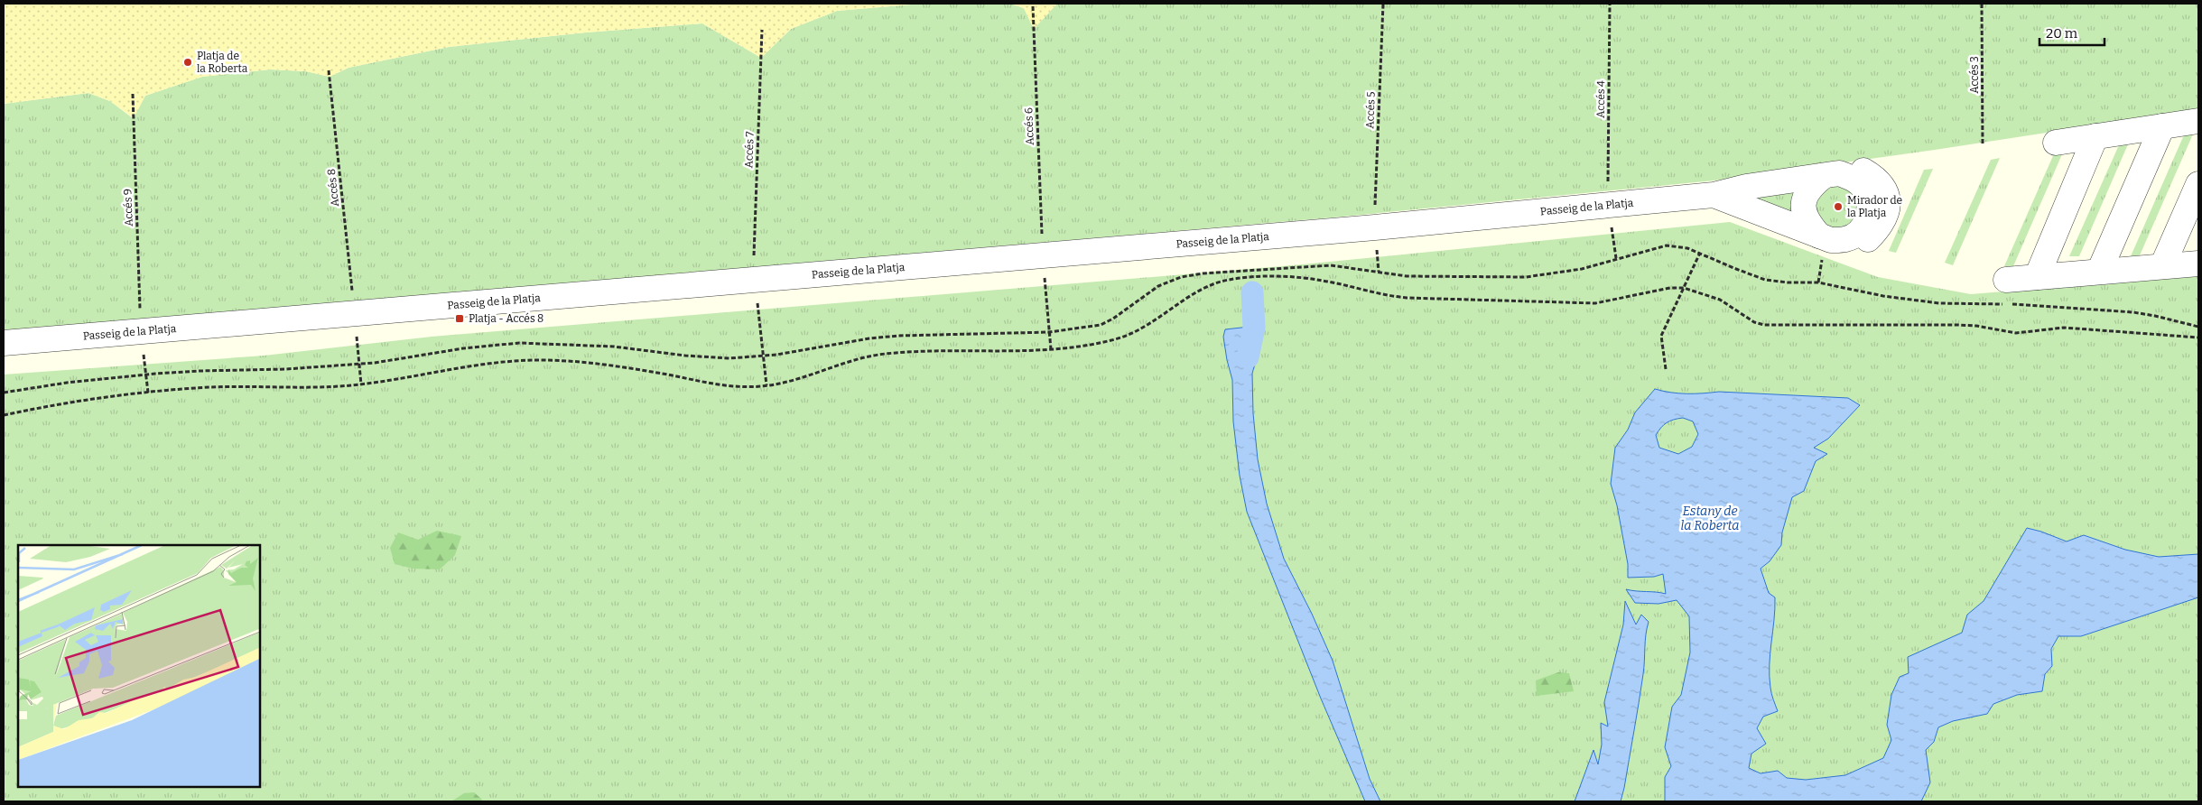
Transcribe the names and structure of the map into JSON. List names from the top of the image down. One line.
{"streets":{"street":["Passeig de la Platja"],"path":["Accés 3","Accés 4","Accés 5","Accés 6","Accés 7","Accés 8","Accés 9"]},"water":["Estany de la Roberta"],"places":{"other":["Platja de la Roberta","Mirador de la Platja"],"transit":["Platja - Accés 8"]},"scale_bar":"20 m"}
